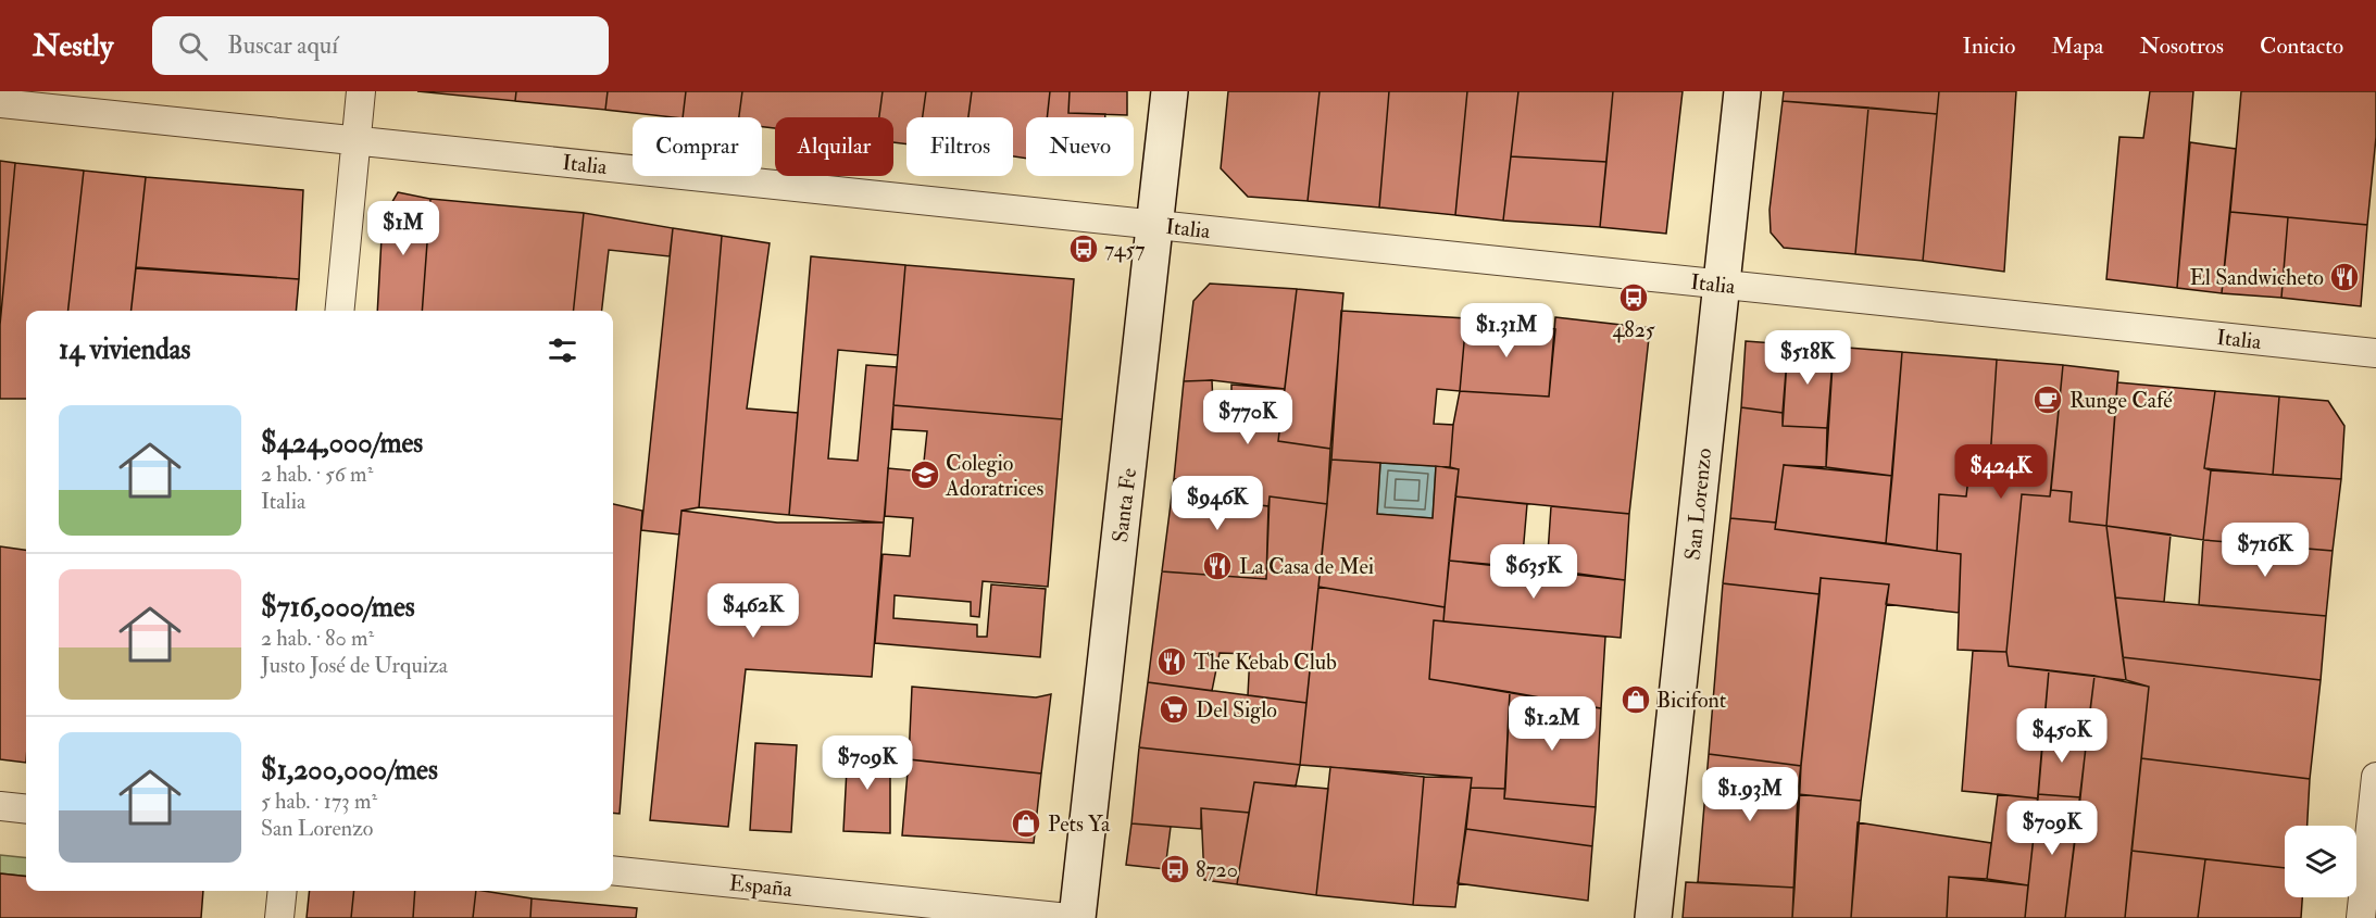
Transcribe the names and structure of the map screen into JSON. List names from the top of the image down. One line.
{"streets":{"main road":["San Lorenzo","Santa Fe"],"street":["Italia","España"]},"crossings":[["Italia","San Lorenzo"],["Italia","Santa Fe"]],"places":{"bus stop":["7457","4825","8720"],"restaurant":["El Sandwicheto","La Casa de Mei","The Kebab Club"],"cafe":["Runge Café"],"school or university":["Colegio Adoratrices"],"shop":["Bicifont","Pets Ya"],"supermarket":["Del Siglo"]},"page":{"header":"Nestly","search":"Buscar aquí","nav":["Inicio","Mapa","Nosotros","Contacto"],"chip":["Comprar","Alquilar","Filtros","Nuevo"],"price":["$1M","$1.31M","$518K","$770K","$424K","$946K","$716K","$635K","$462K","$1.2M","$450K","$709K","$1.93M","$709K"],"heading":"14 viviendas","list":[{"name":"$424,000/mes","note":"2 hab. · 56 m² · Italia"},{"name":"$716,000/mes","note":"2 hab. · 80 m² · Justo José de Urquiza"},{"name":"$1,200,000/mes","note":"5 hab. · 173 m² · San Lorenzo"}]}}
